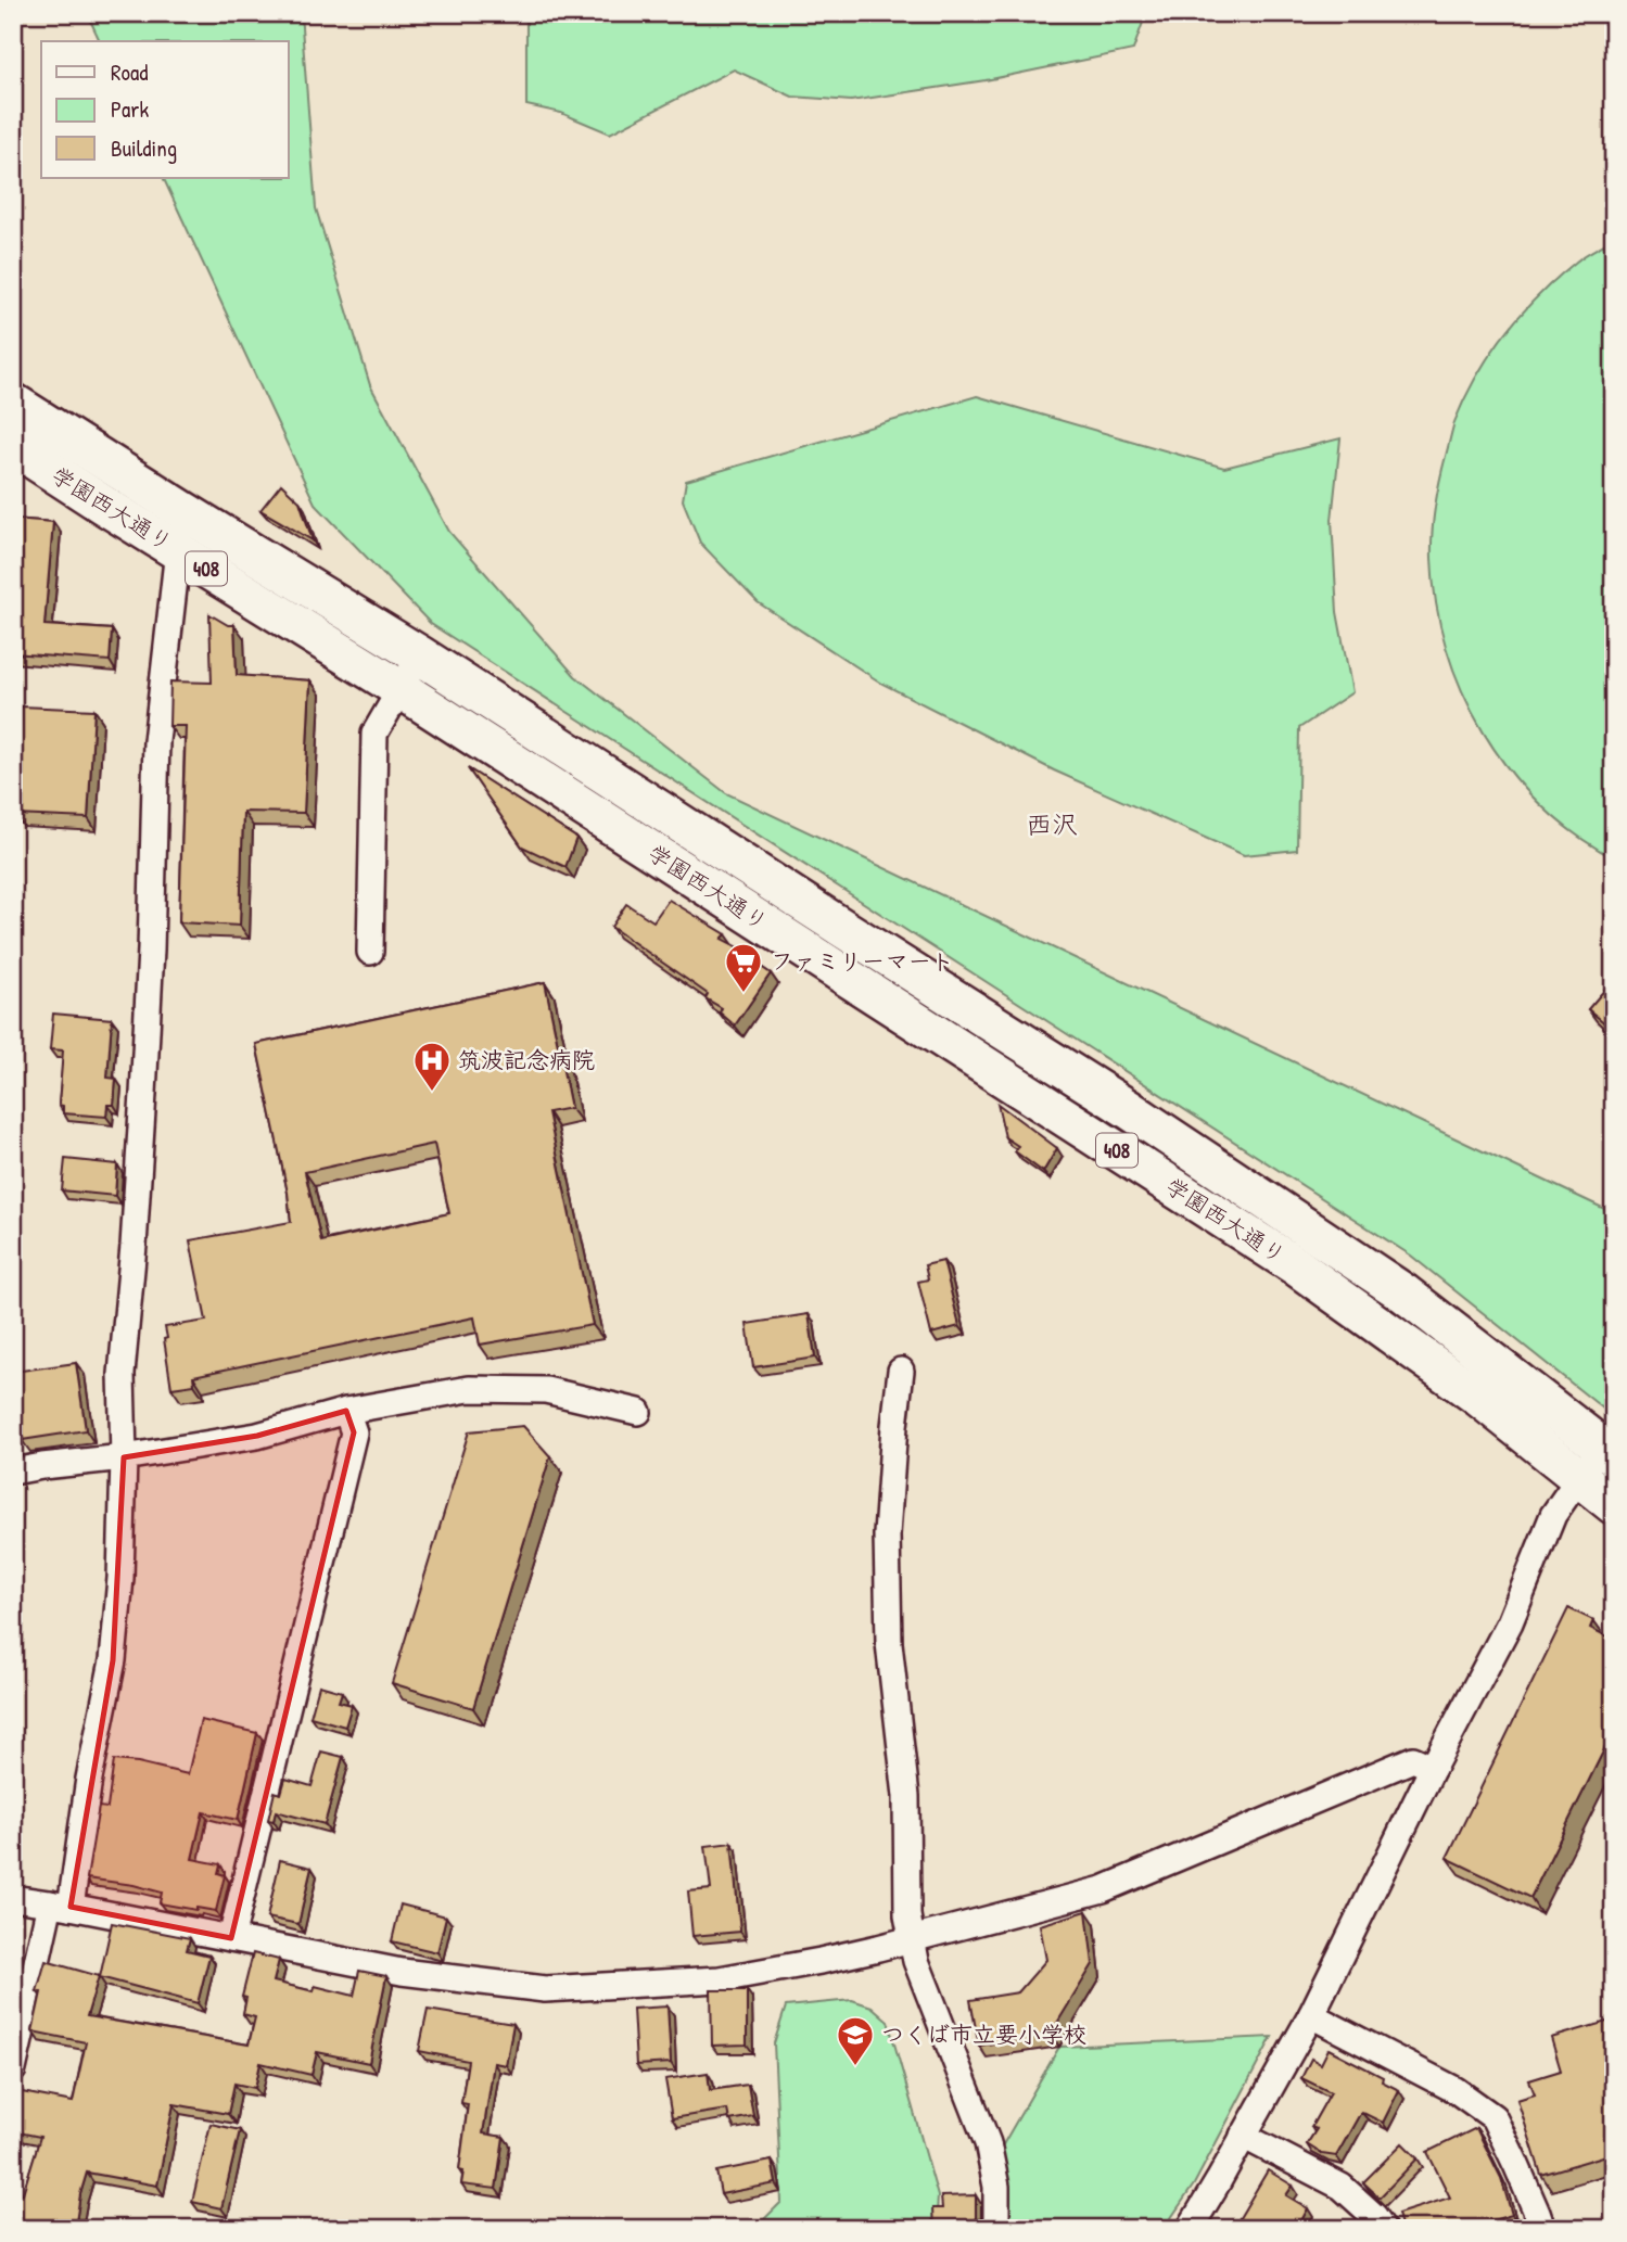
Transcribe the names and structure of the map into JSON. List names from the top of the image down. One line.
{"streets":{"highway":["学園西大通り","408"]},"districts":["西沢"],"places":{"supermarket":["ファミリーマート"],"hospital":["筑波記念病院"],"school or university":["つくば市立要小学校"]},"legend":["Road","Park","Building"]}
